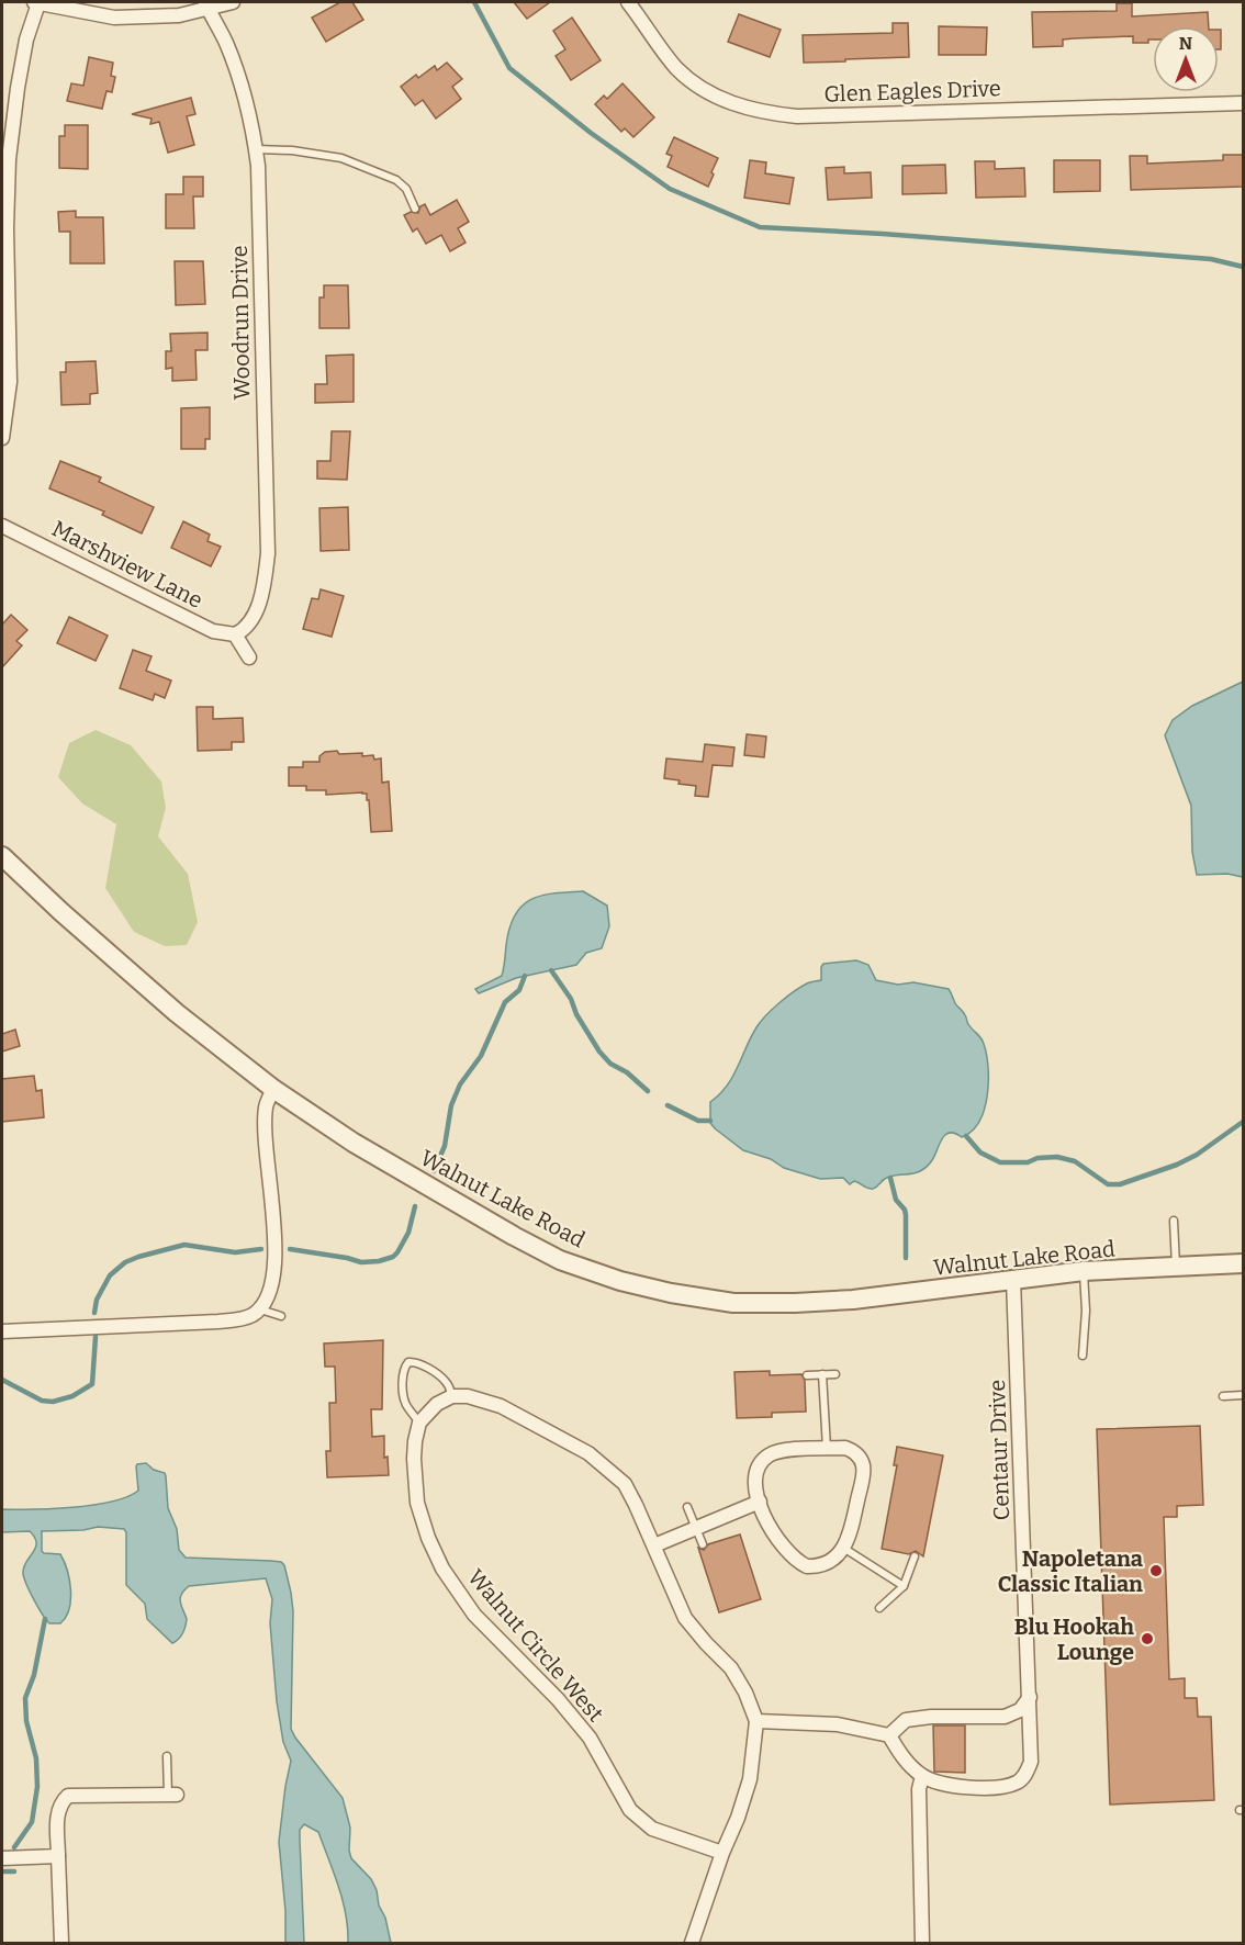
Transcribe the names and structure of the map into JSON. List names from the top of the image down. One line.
{"streets":{"street":["Glen Eagles Drive","Woodrun Drive","Marshview Lane","Walnut Lake Road","Centaur Drive","Walnut Circle West"]},"crossings":[["Woodrun Drive","Marshview Lane"],["Walnut Lake Road","Centaur Drive"]],"places":["Napoletana Classic Italian","Blu Hookah Lounge"],"north":"top"}
